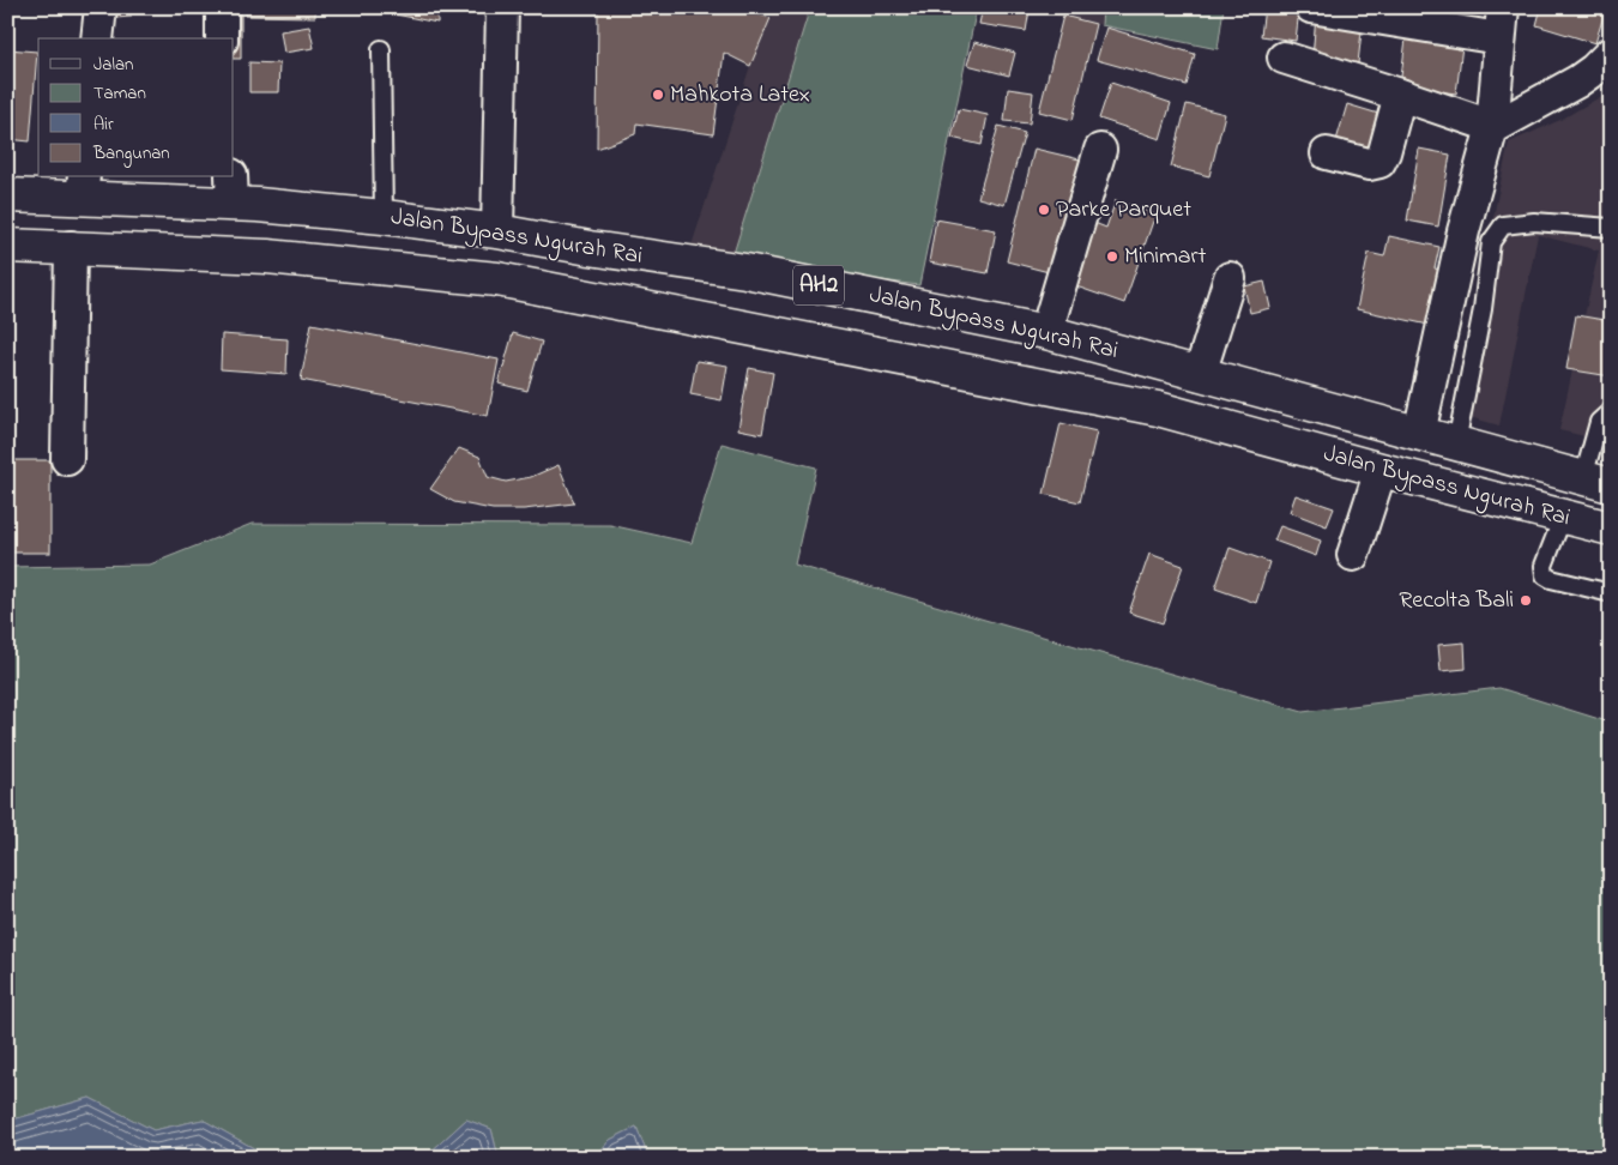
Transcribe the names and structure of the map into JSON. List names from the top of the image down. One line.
{"streets":{"highway":["Jalan Bypass Ngurah Rai","AH2"]},"places":["Mahkota Latex","Parke Parquet","Minimart","Recolta Bali"],"legend":["Jalan","Taman","Air","Bangunan"]}
